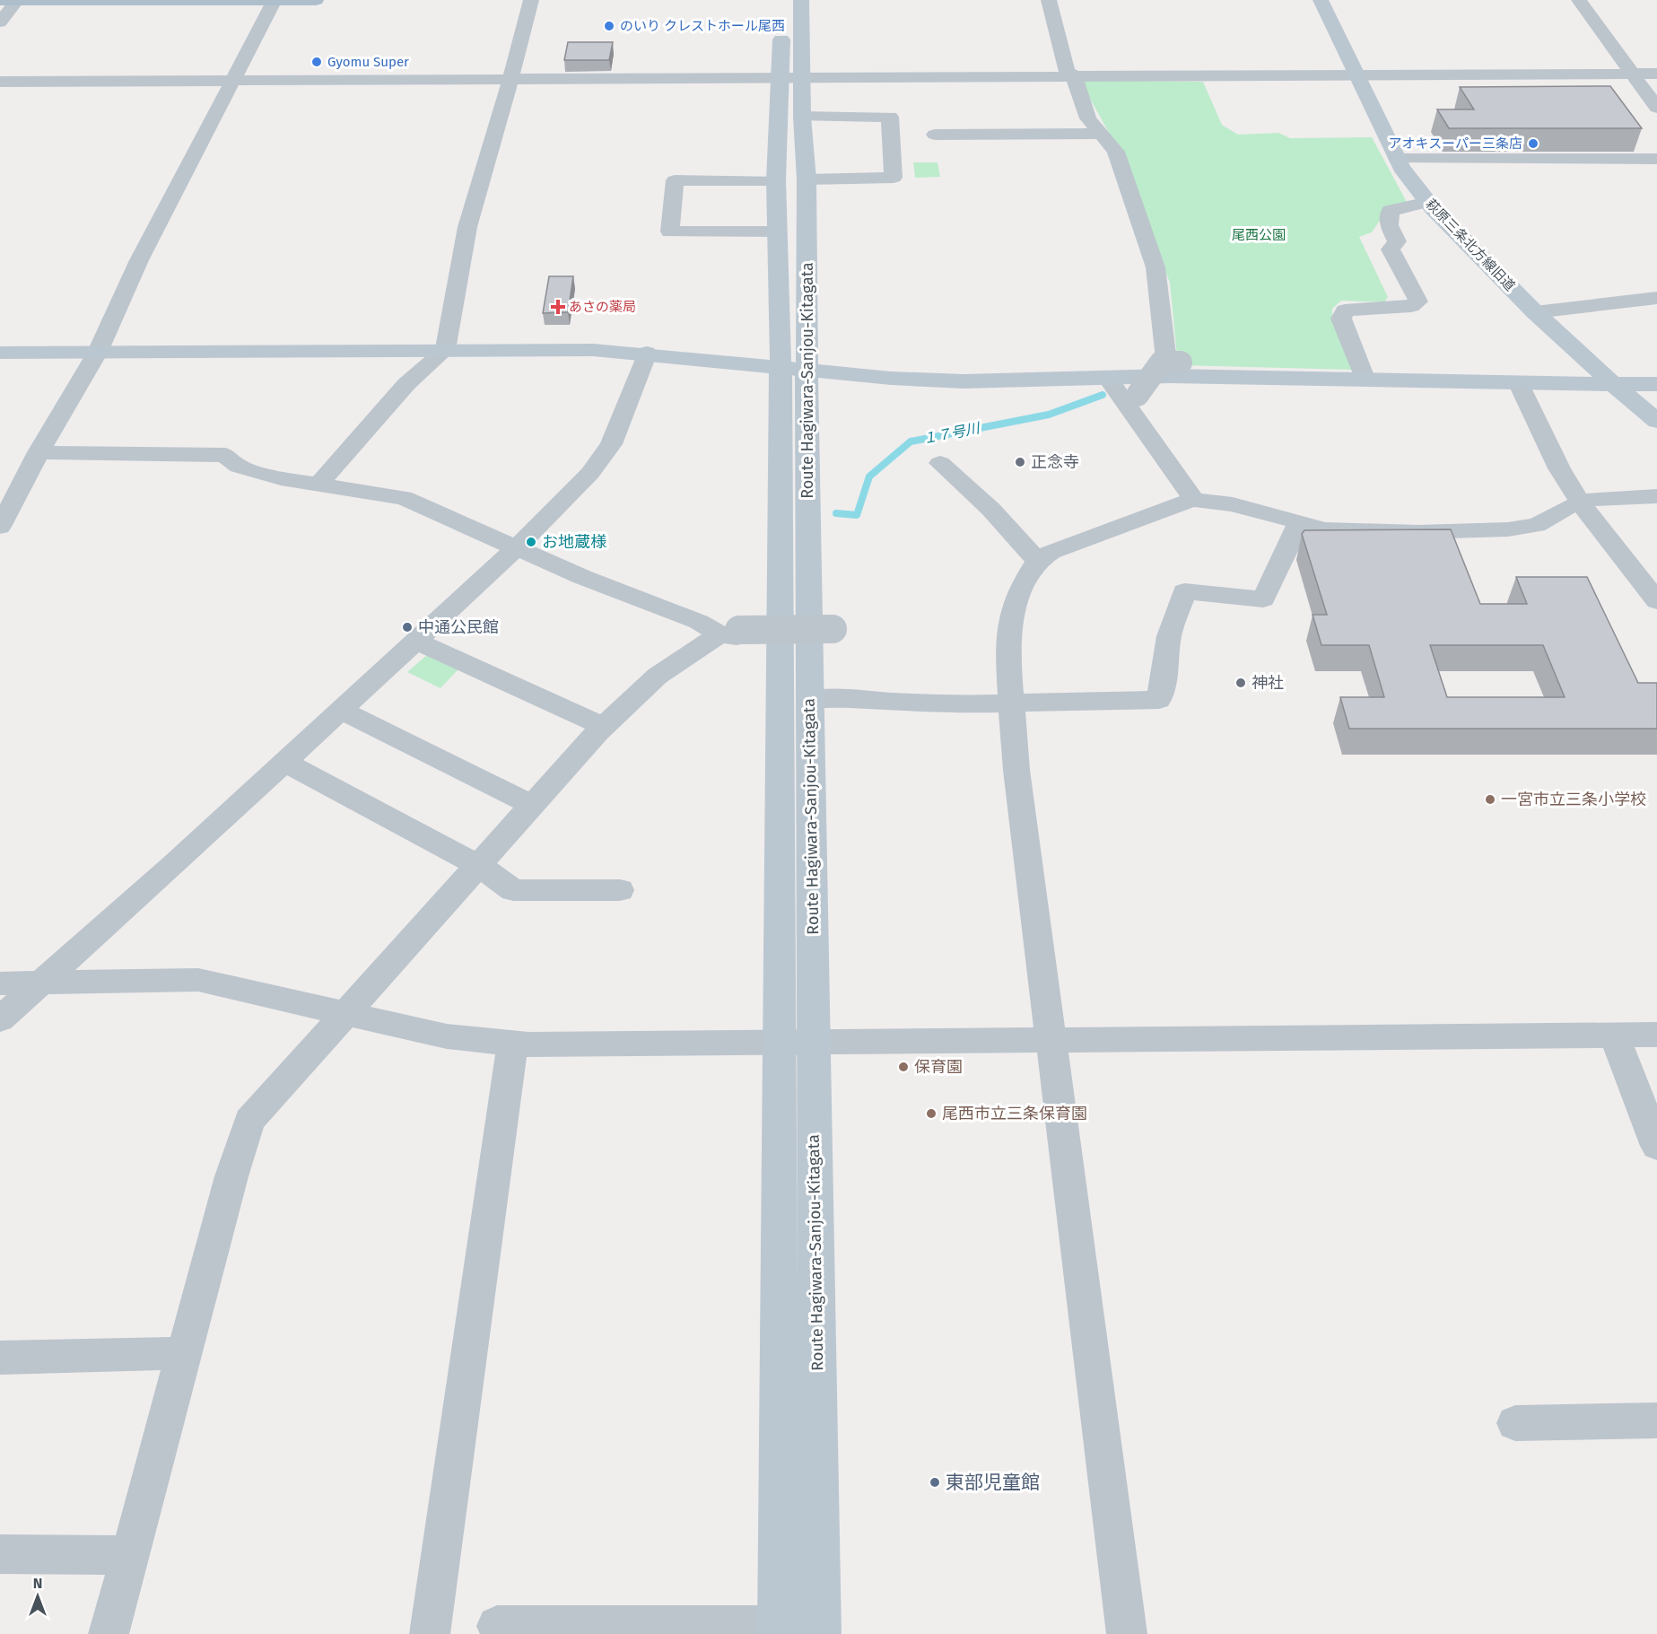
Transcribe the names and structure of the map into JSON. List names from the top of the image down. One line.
{"streets":{"main road":["萩原三条北方線旧道","Route Hagiwara-Sanjou-Kitagata"]},"water":["１７号川"],"parks":["尾西公園"],"places":{"other":["のいり クレストホール尾西","Gyomu Super","アオキスーパー三条店","正念寺","お地蔵様","中通公民館","神社","一宮市立三条小学校","保育園","尾西市立三条保育園","東部児童館"],"health":["あさの薬局"]},"north":"top"}
